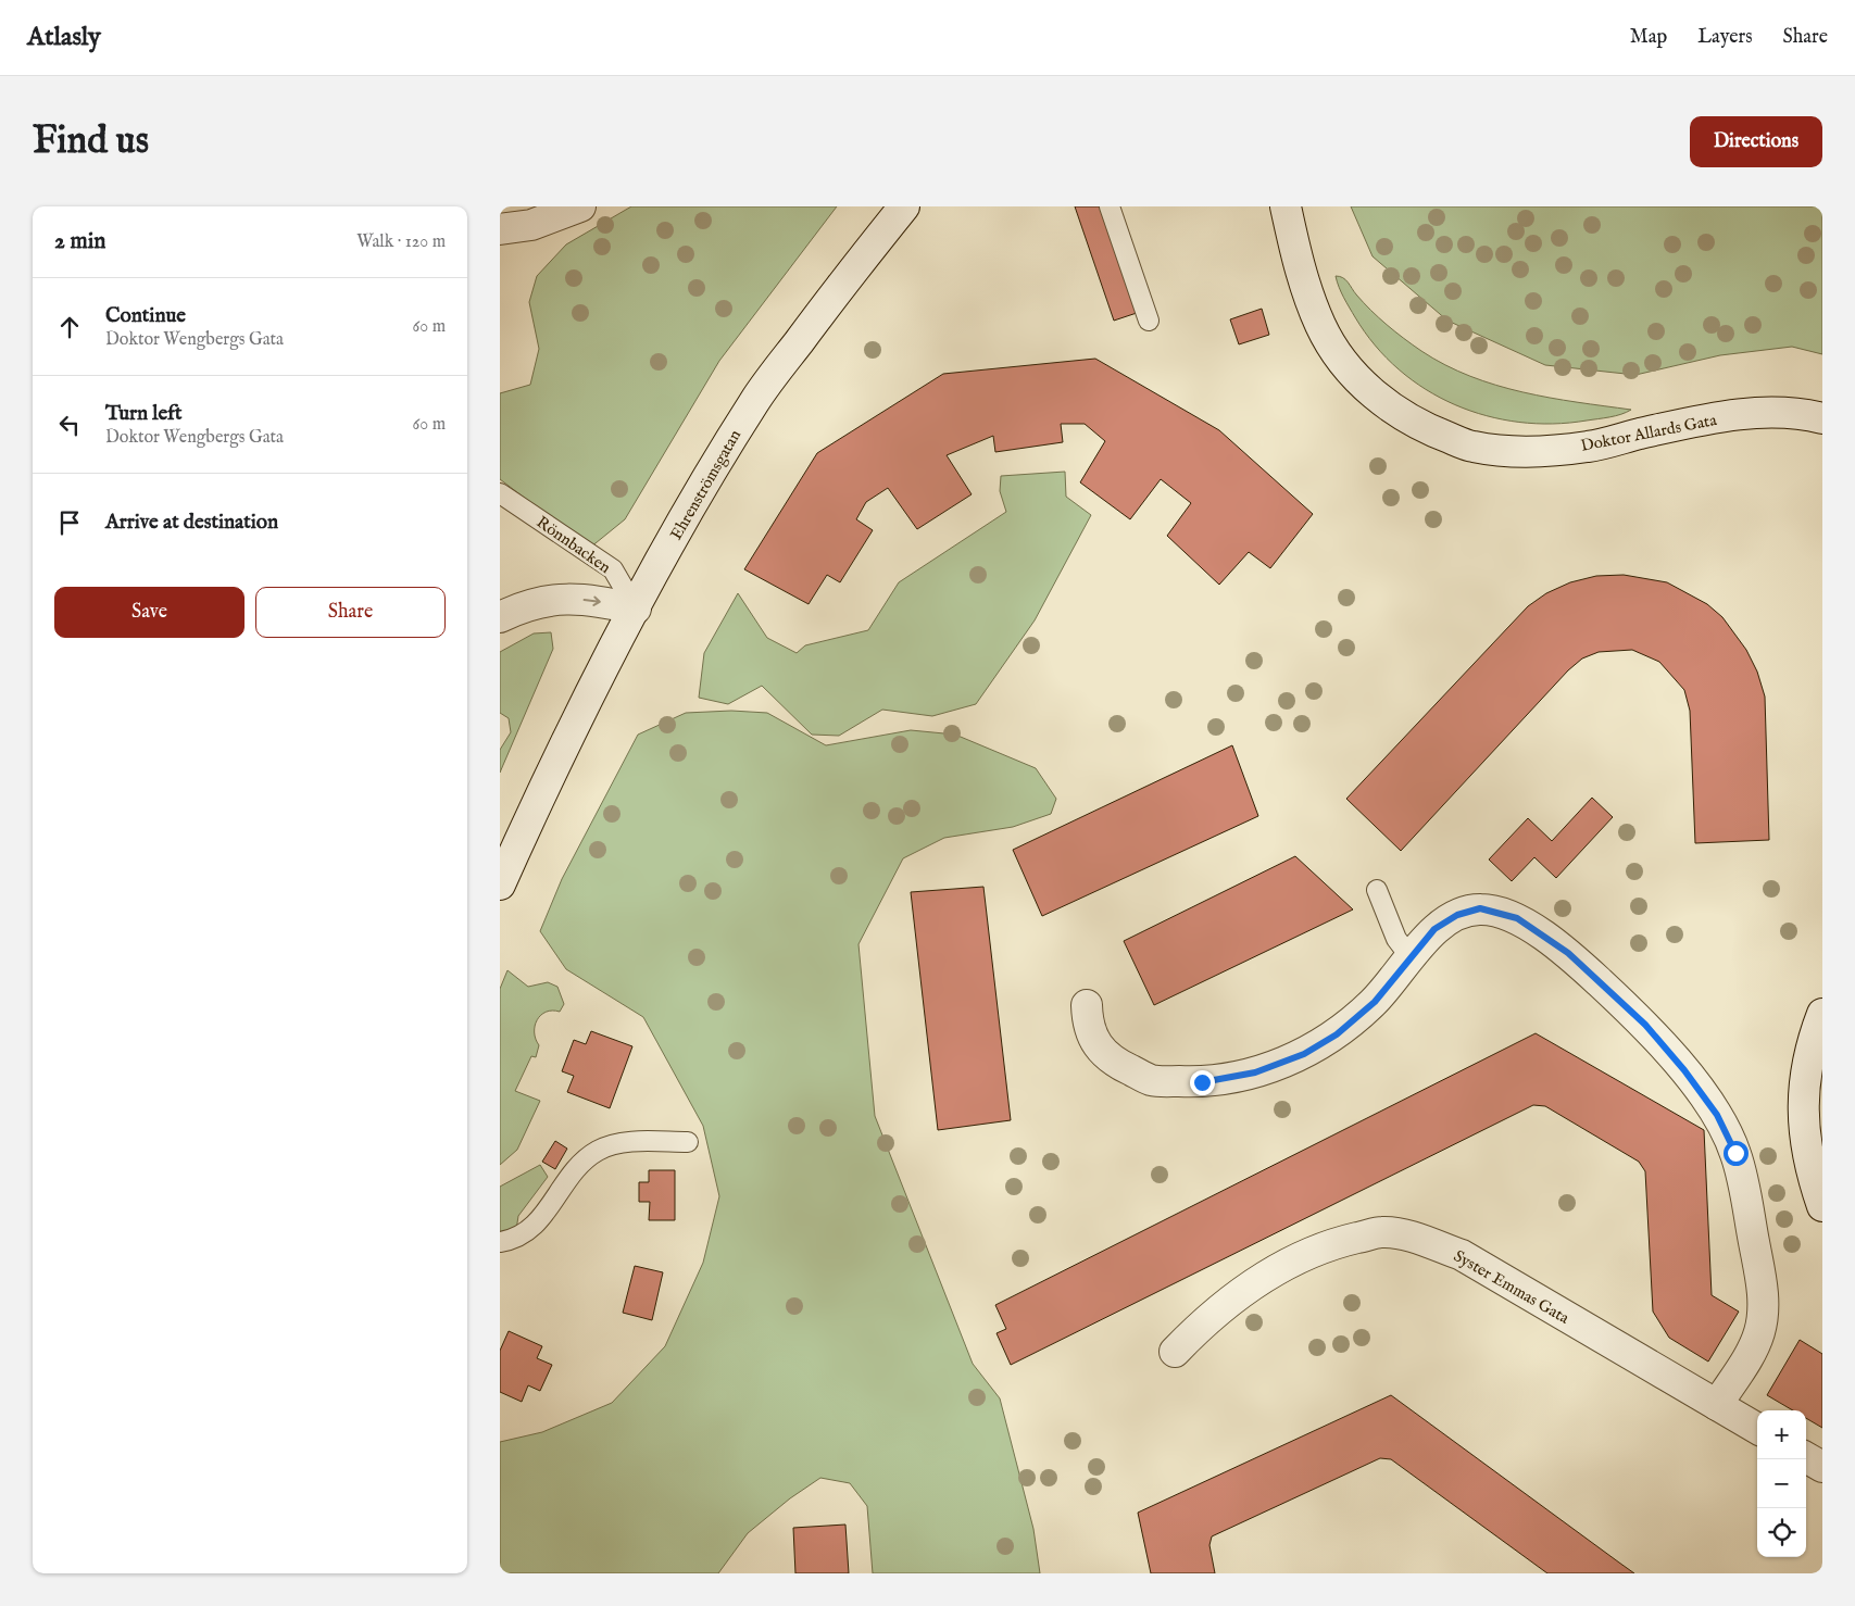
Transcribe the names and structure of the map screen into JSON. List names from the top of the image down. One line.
{"streets":{"street":["Doktor Allards Gata","Ehrenströmsgatan","Syster Emmas Gata"],"lane":["Rönnbacken"]},"crossings":[["Ehrenströmsgatan","Rönnbacken"]],"page":{"header":"Atlasly","nav":["Map","Layers","Share"],"buttons":["Directions",["Save","Share"]],"title":"Find us","heading":["2 min","Walk · 120 m"],"list":[["Continue","Doktor Wengbergs Gata","60 m"],["Turn left","Doktor Wengbergs Gata","60 m"],"Arrive at destination"],"map_buttons":["+","−"]}}
